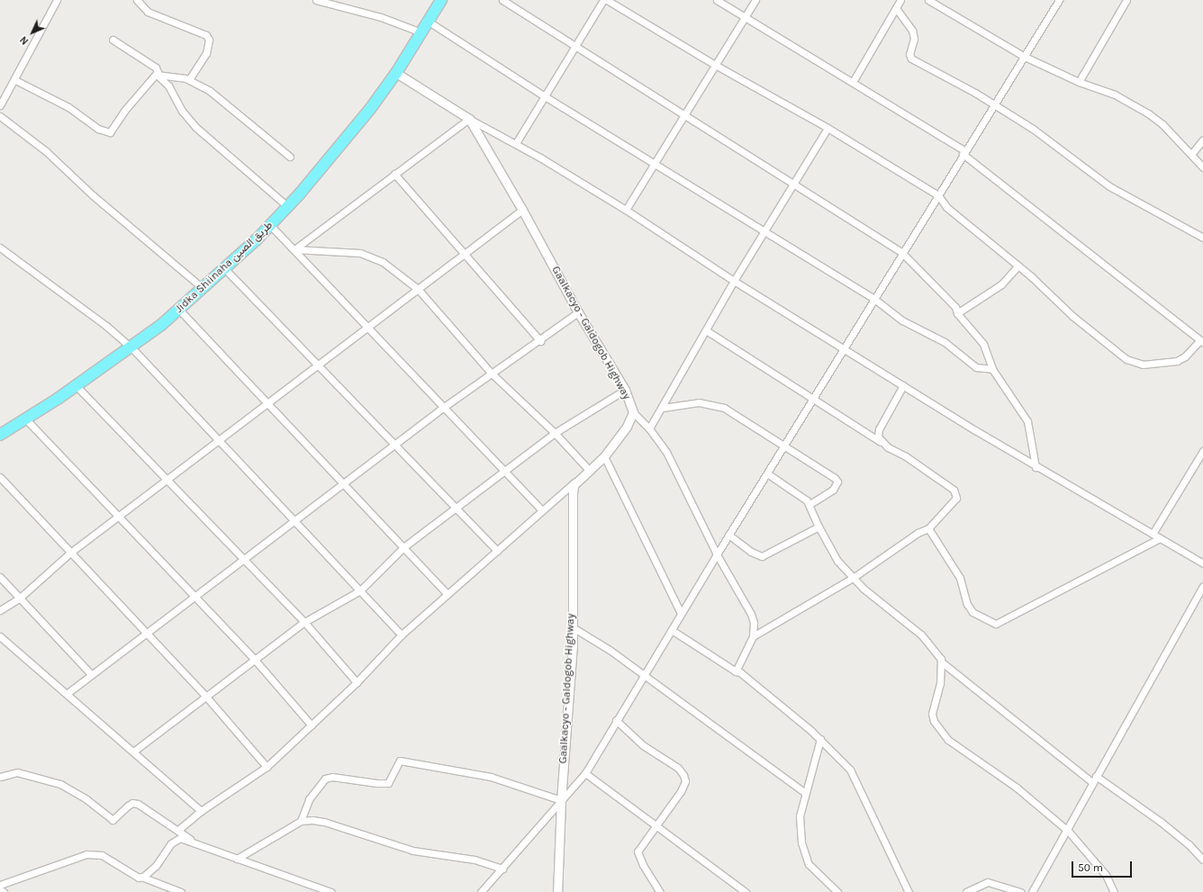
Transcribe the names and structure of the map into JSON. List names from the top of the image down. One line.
{"streets":{"main road":["Jidka Shiinaha طريق الصين"],"street":["Gaalkacyo - Galdogob Highway"]},"crossings":[["Jidka Shiinaha طريق الصين","Gaalkacyo - Galdogob Highway"]],"scale_bar":"50 m","north":"bottom left"}
